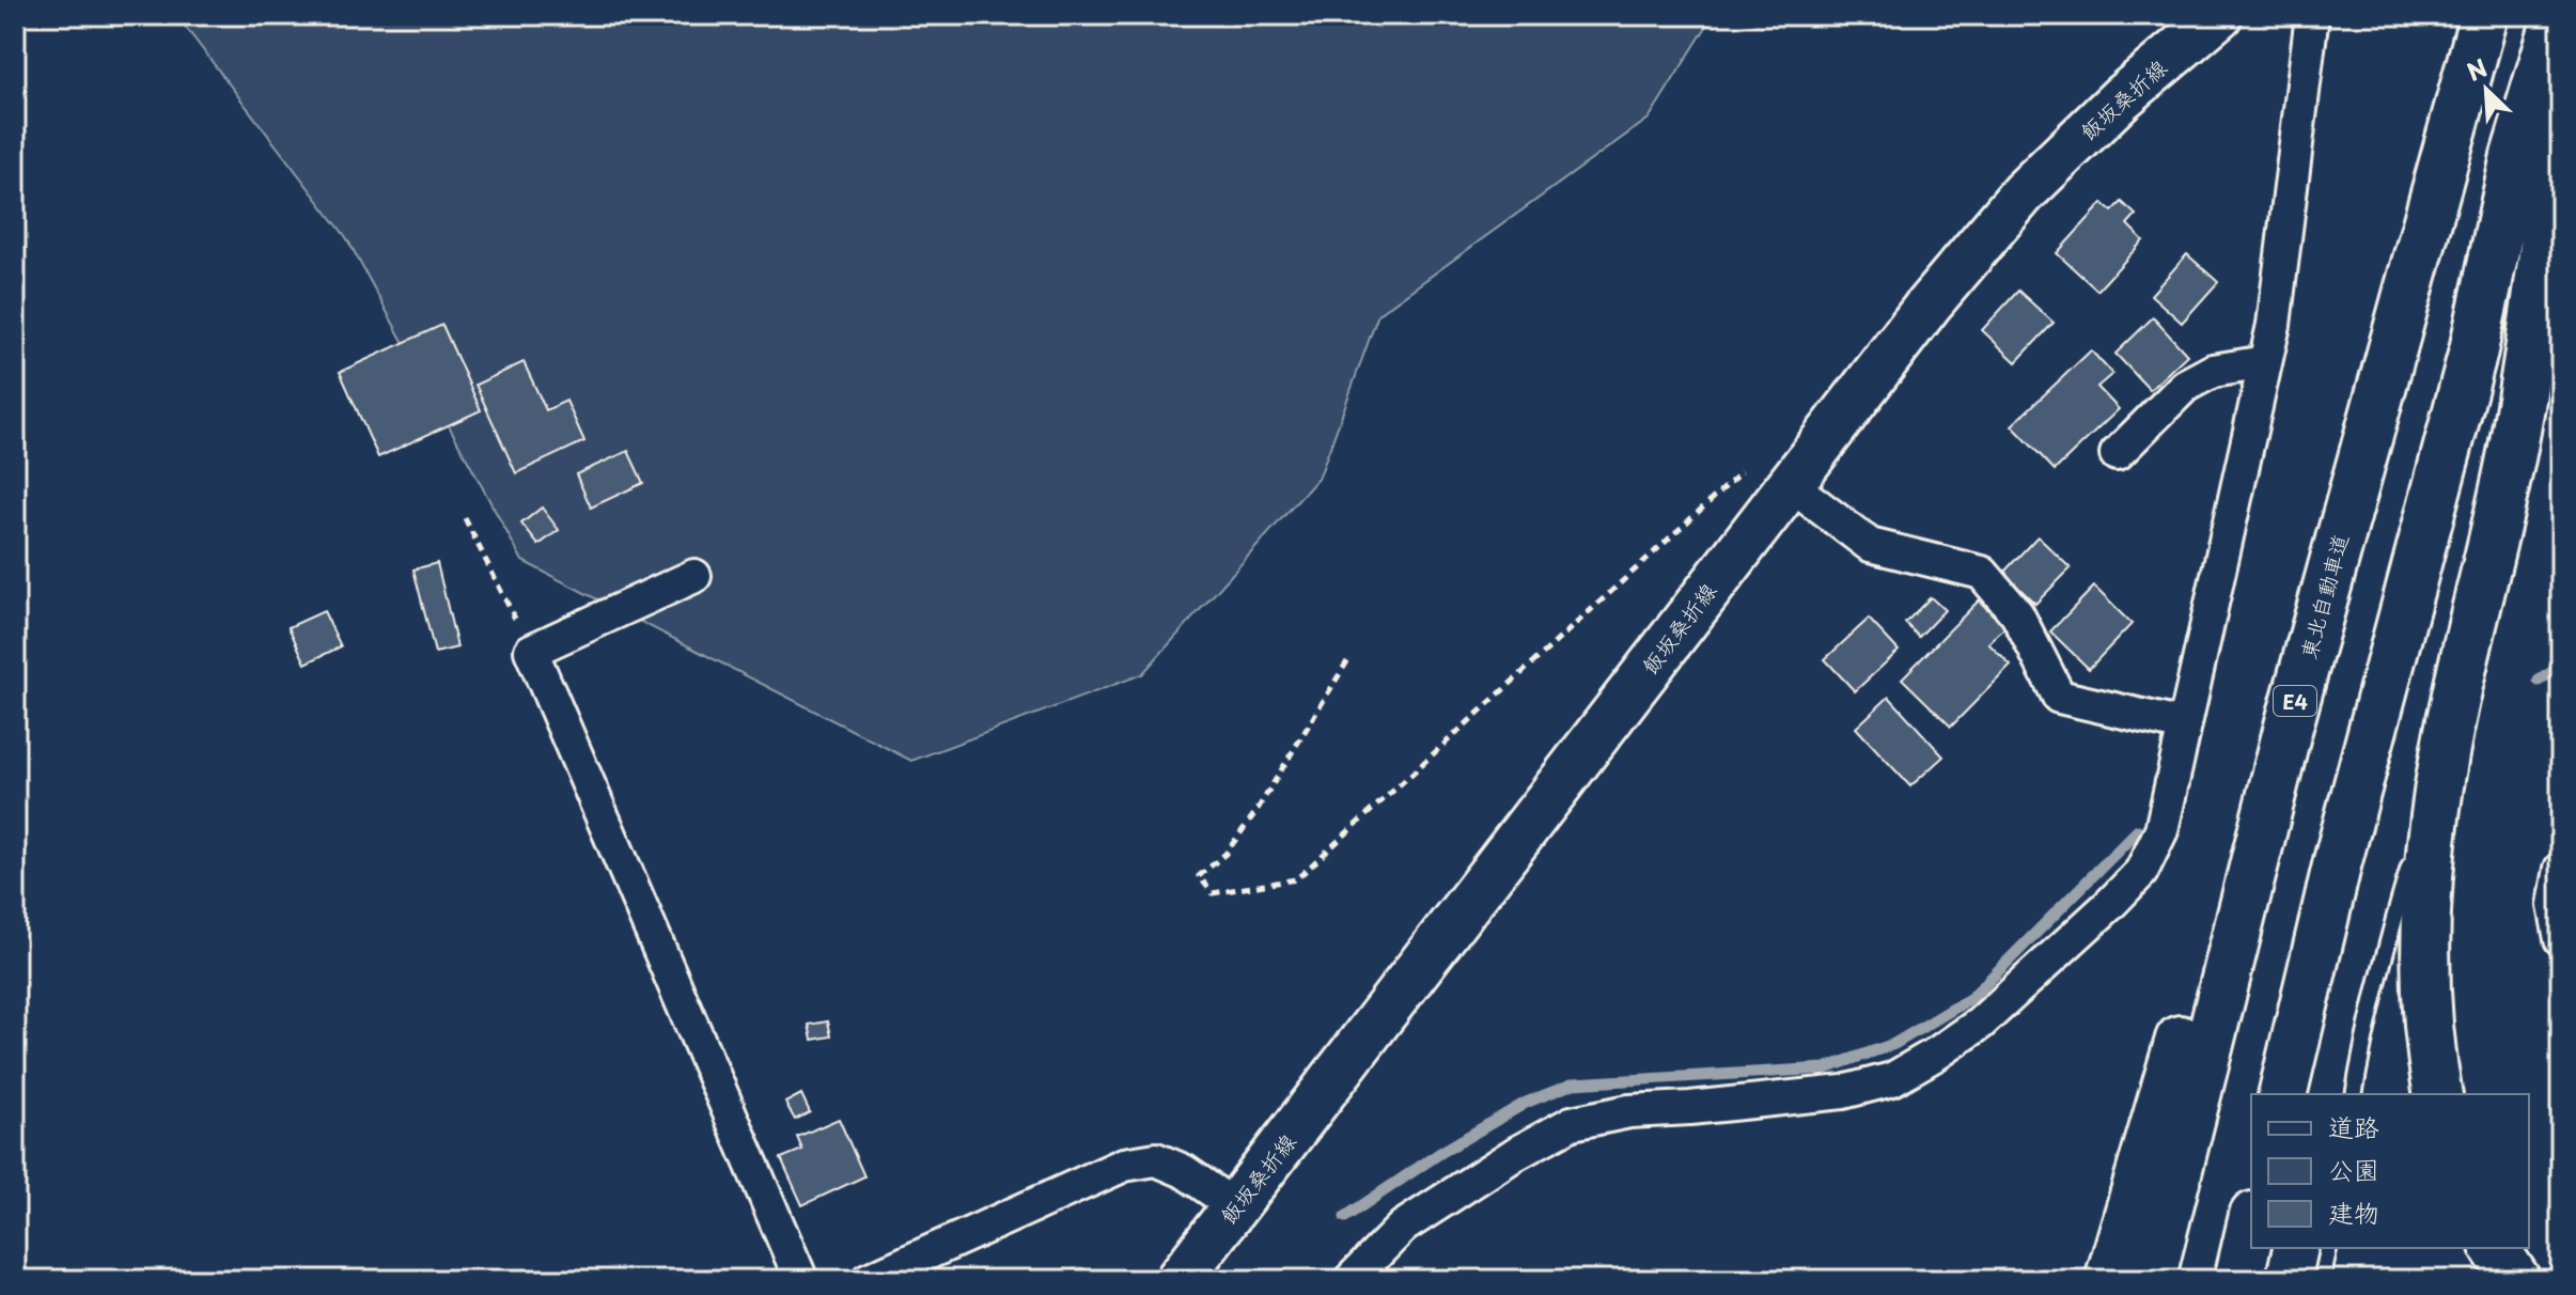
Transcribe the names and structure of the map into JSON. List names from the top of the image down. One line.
{"streets":{"highway":["東北自動車道","E4"],"main road":["飯坂桑折線"]},"legend":["道路","公園","建物"],"north":"top left"}
